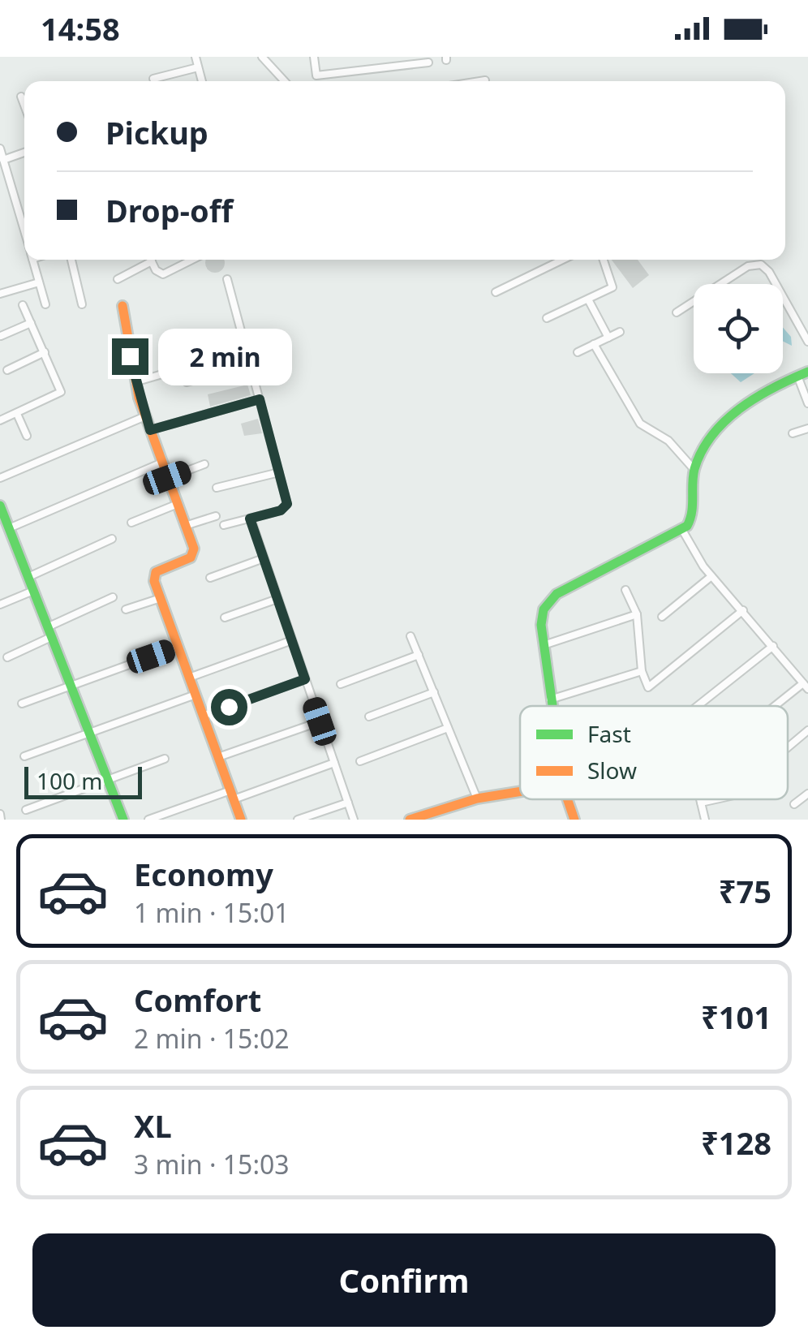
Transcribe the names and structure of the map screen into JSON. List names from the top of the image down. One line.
{"legend":["Fast","Slow"],"scale_bar":"100 m","page":{"status":"14:58","banner":["Pickup","Drop-off"],"bubble":"2 min","scale":"100 m","list":[{"name":"Economy","note":"1 min · 15:01","value":"₹75"},{"name":"Comfort","note":"2 min · 15:02","value":"₹101"},{"name":"XL","note":"3 min · 15:03","value":"₹128"}],"buttons":"Confirm"}}
